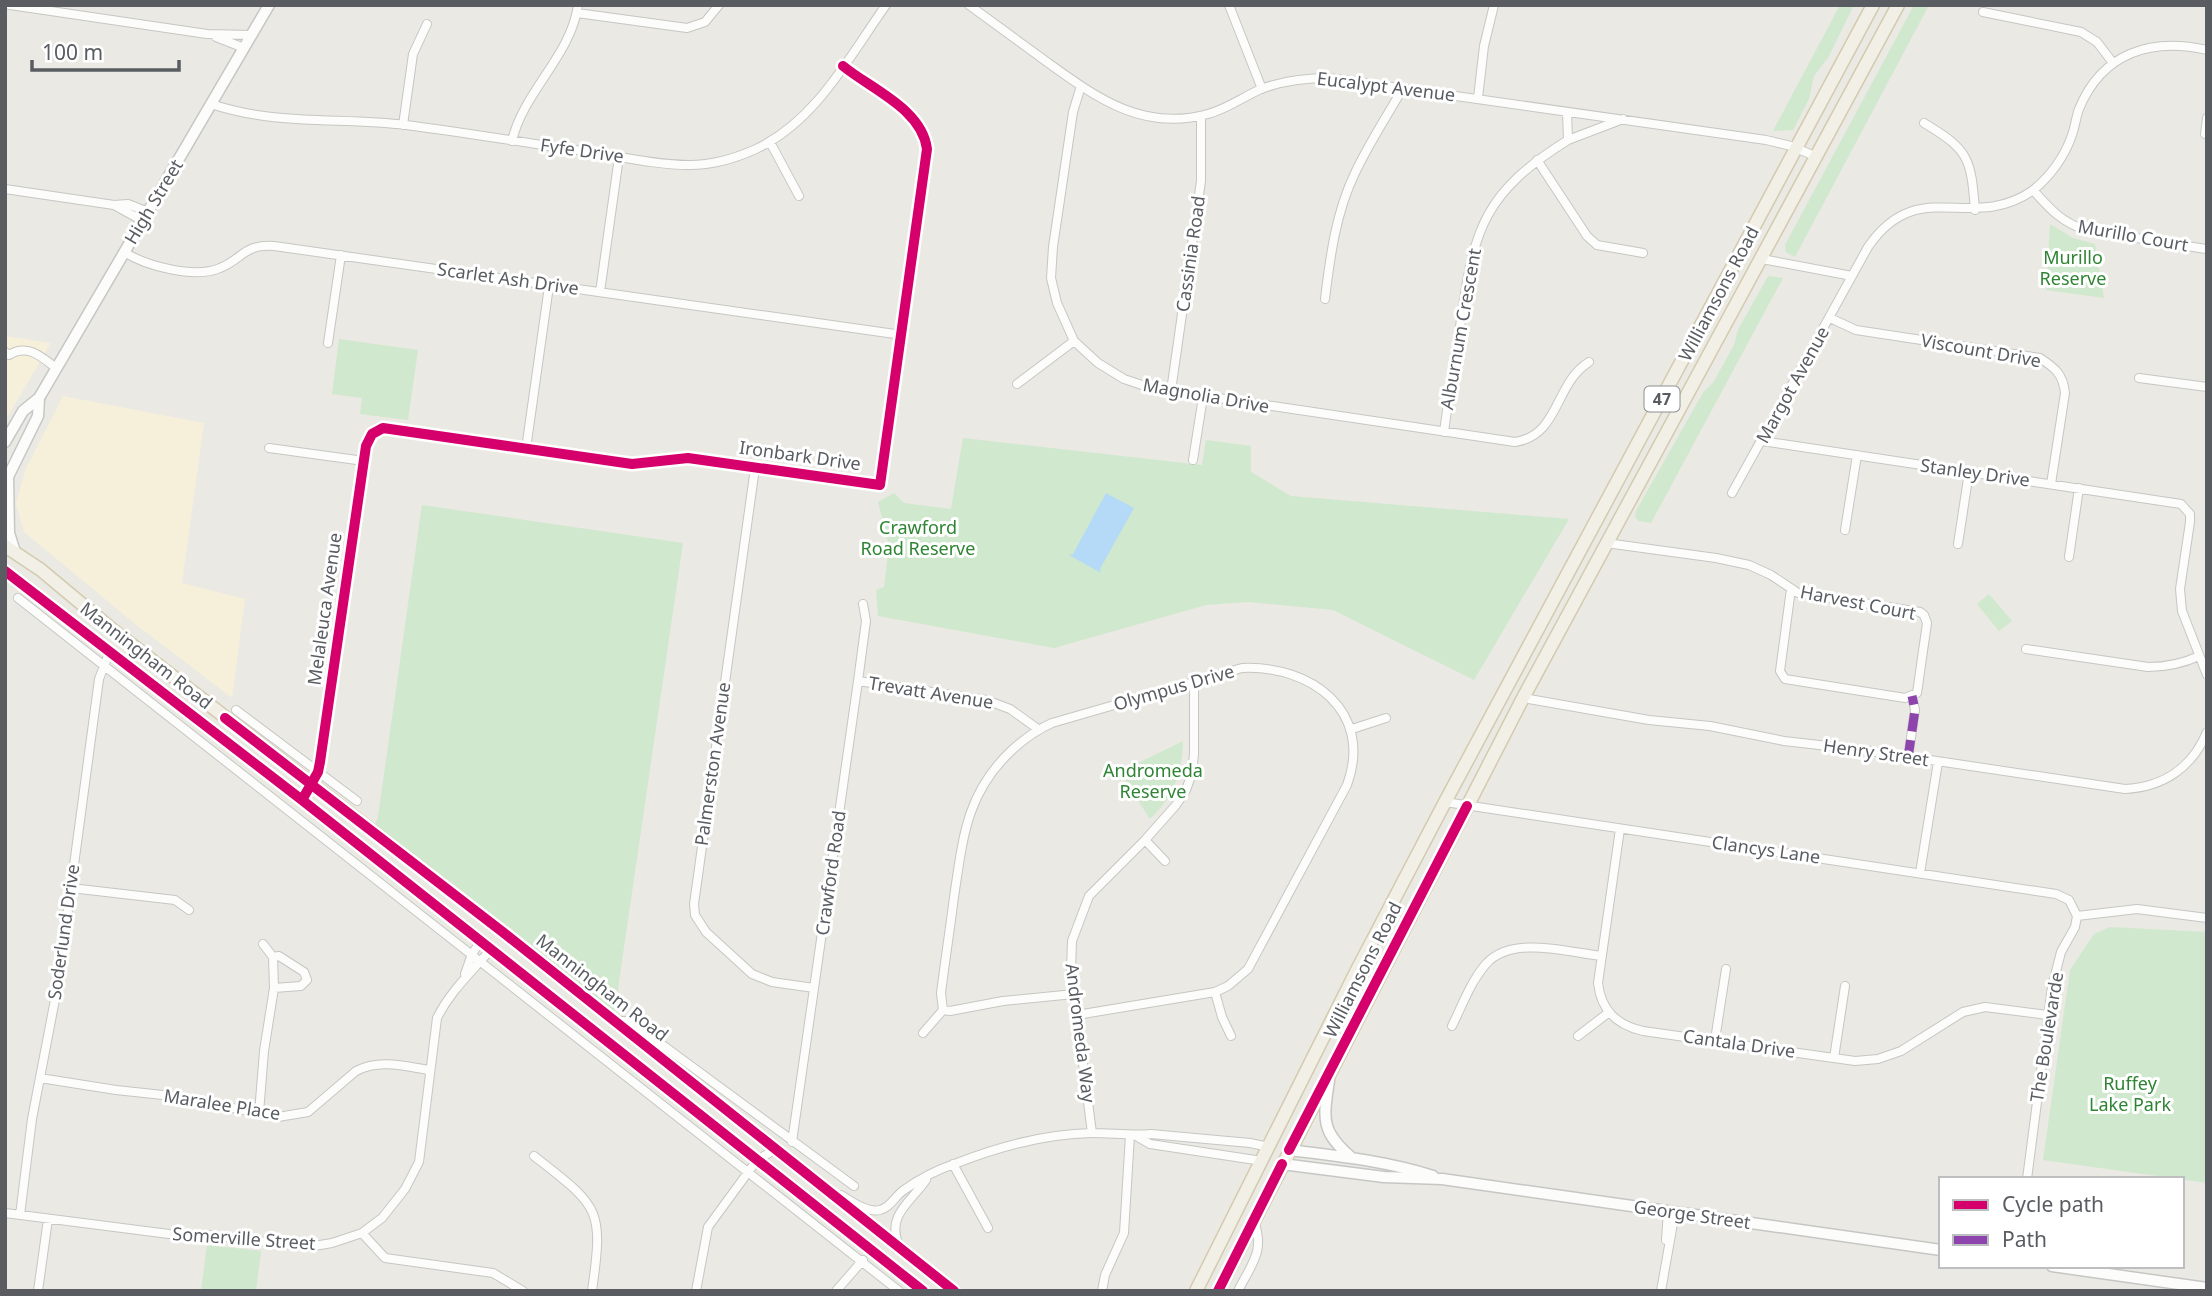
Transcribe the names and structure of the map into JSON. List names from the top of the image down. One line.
{"streets":{"main road":["High Street","Williamsons Road","47","Manningham Road","George Street"],"street":["Eucalypt Avenue","Fyfe Drive","Murillo Court","Cassinia Road","Scarlet Ash Drive","Alburnum Crescent","Viscount Drive","Margot Avenue","Magnolia Drive","Ironbark Drive","Stanley Drive","Harvest Court","Melaleuca Avenue","Olympus Drive","Trevatt Avenue","Henry Street","Palmerston Avenue","Clancys Lane","Crawford Road","Soderlund Drive","Andromeda Way","The Boulevarde","Cantala Drive","Maralee Place","Somerville Street"]},"crossings":[["Eucalypt Avenue","Cassinia Road"],["Eucalypt Avenue","Williamsons Road"],["Eucalypt Avenue","Alburnum Crescent"],["Eucalypt Avenue","Magnolia Drive"],["Fyfe Drive","High Street"],["Fyfe Drive","Ironbark Drive"],["High Street","Scarlet Ash Drive"],["Murillo Court","Margot Avenue"],["Cassinia Road","Magnolia Drive"],["Scarlet Ash Drive","Ironbark Drive"],["Williamsons Road","Harvest Court"],["Williamsons Road","Henry Street"],["Williamsons Road","Clancys Lane"],["Williamsons Road","George Street"],["Alburnum Crescent","Magnolia Drive"],["Viscount Drive","Margot Avenue"],["Viscount Drive","Stanley Drive"],["Margot Avenue","Stanley Drive"],["Ironbark Drive","Melaleuca Avenue"],["Ironbark Drive","Palmerston Avenue"],["Harvest Court","Henry Street"],["Melaleuca Avenue","Manningham Road"],["Manningham Road","Crawford Road"],["Manningham Road","Soderlund Drive"],["Manningham Road","Somerville Street"],["Olympus Drive","Trevatt Avenue"],["Olympus Drive","Andromeda Way"],["Trevatt Avenue","Crawford Road"],["Palmerston Avenue","Crawford Road"],["Clancys Lane","The Boulevarde"],["Soderlund Drive","Maralee Place"],["Soderlund Drive","Somerville Street"],["The Boulevarde","Cantala Drive"],["Maralee Place","Somerville Street"]],"parks":["Murillo Reserve","Crawford Road Reserve","Andromeda Reserve","Ruffey Lake Park"],"legend":["Cycle path","Path"],"scale_bar":"100 m"}
